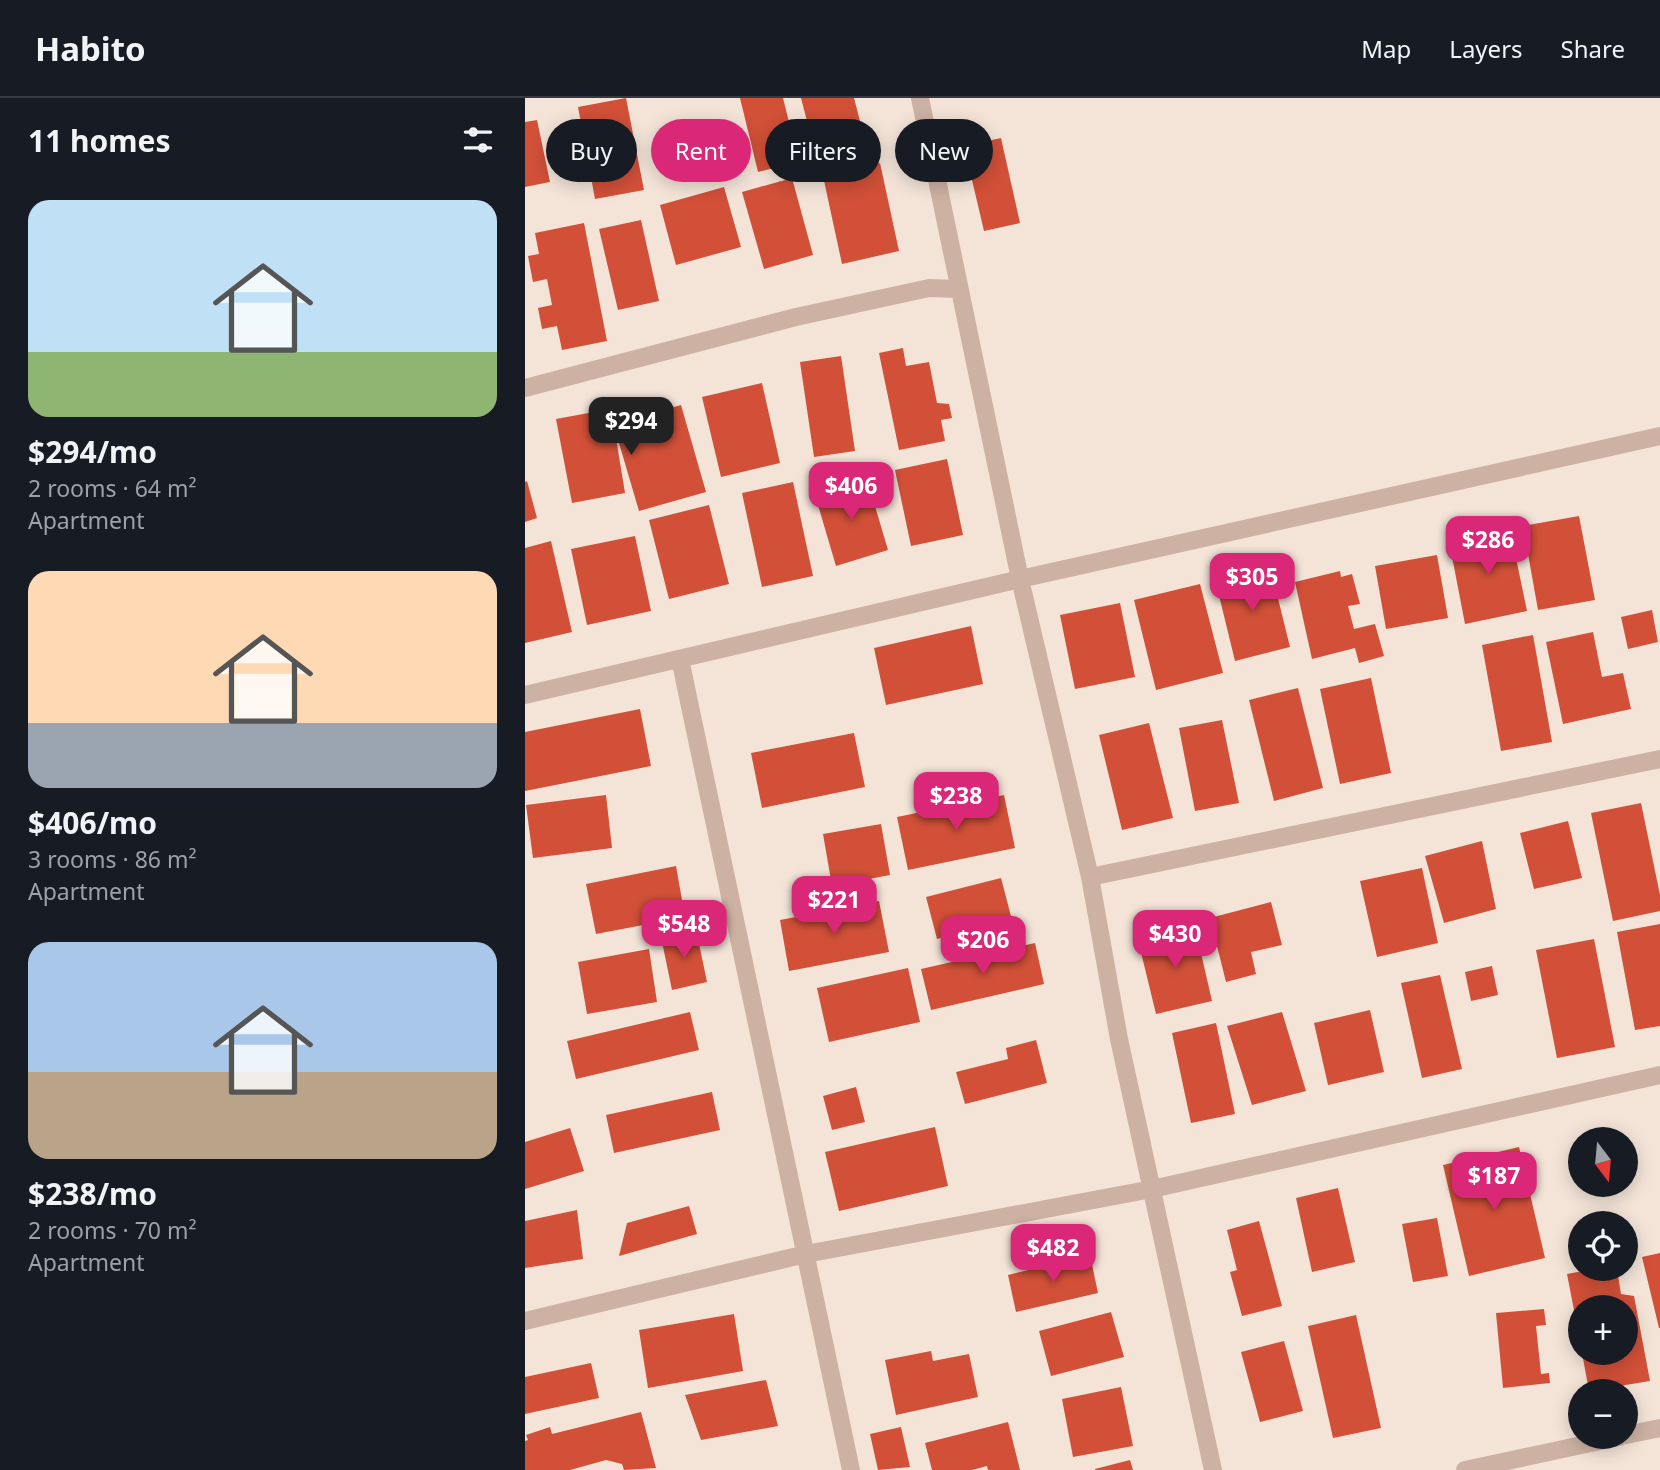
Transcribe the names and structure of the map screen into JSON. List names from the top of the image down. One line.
{"north":"bottom","page":{"header":"Habito","nav":["Map","Layers","Share"],"heading":"11 homes","chip":["Buy","Rent","Filters","New"],"list":[{"name":"$294/mo","note":"2 rooms · 64 m² · Apartment"},{"name":"$406/mo","note":"3 rooms · 86 m² · Apartment"},{"name":"$238/mo","note":"2 rooms · 70 m² · Apartment"}],"price":["$294","$406","$286","$305","$238","$221","$548","$430","$206","$187","$482"],"map_buttons":["+","−"]}}
